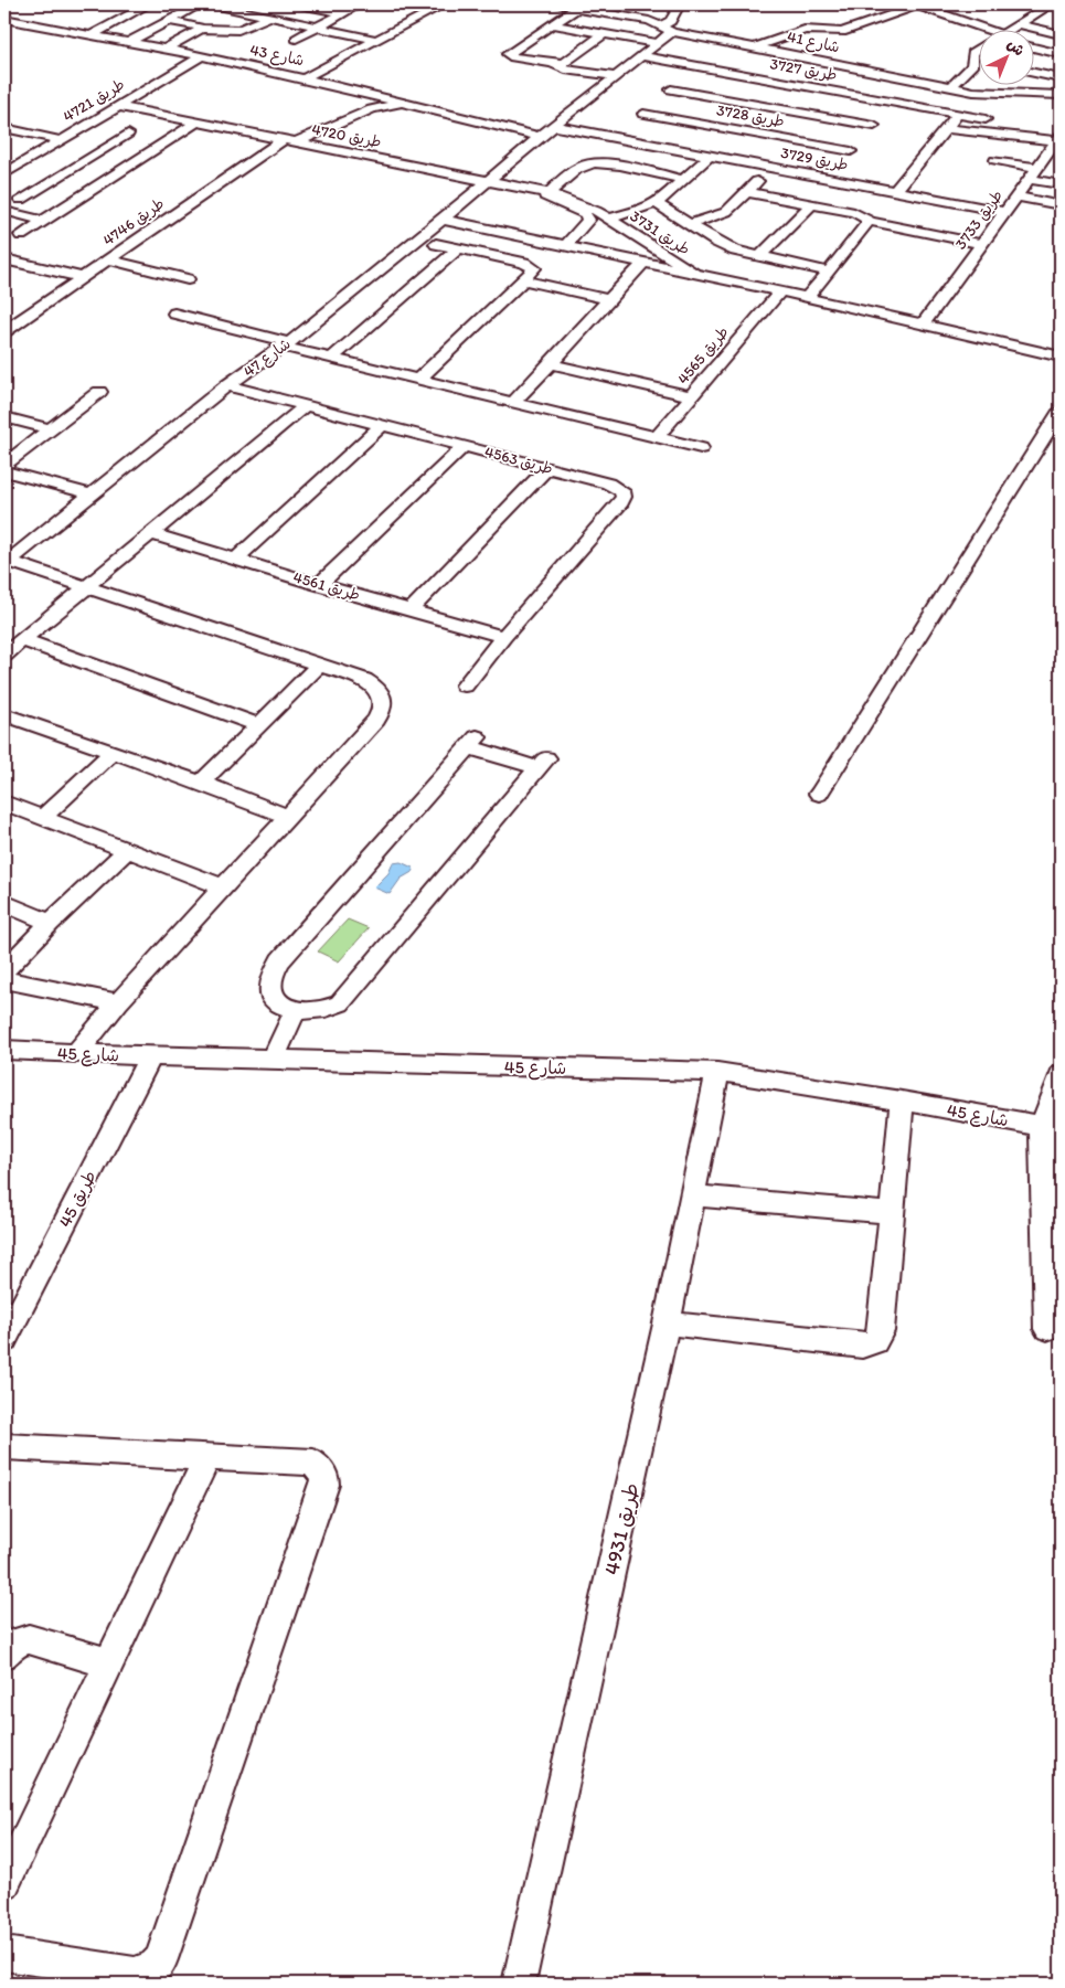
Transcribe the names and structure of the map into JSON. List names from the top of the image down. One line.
{"streets":{"street":["شارع 41","شارع 43","طريق 3727","طريق 4721","طريق 3728","طريق 4720","طريق 3729","طريق 3733","طريق 4746","طريق 3731","طريق 4565","شارع 47","طريق 4563","طريق 4561","شارع 45","طريق 45","طريق 4931"]},"crossings":[["شارع 43","طريق 4721"],["طريق 3727","طريق 3728"],["طريق 4721","طريق 4720"],["طريق 4720","طريق 4746"],["طريق 4720","طريق 3731"],["طريق 3729","طريق 3733"],["طريق 3729","طريق 3731"],["شارع 47","طريق 4563"],["طريق 4563","طريق 4561"],["شارع 45","طريق 45"],["شارع 45","طريق 4931"]],"north":"top right"}
